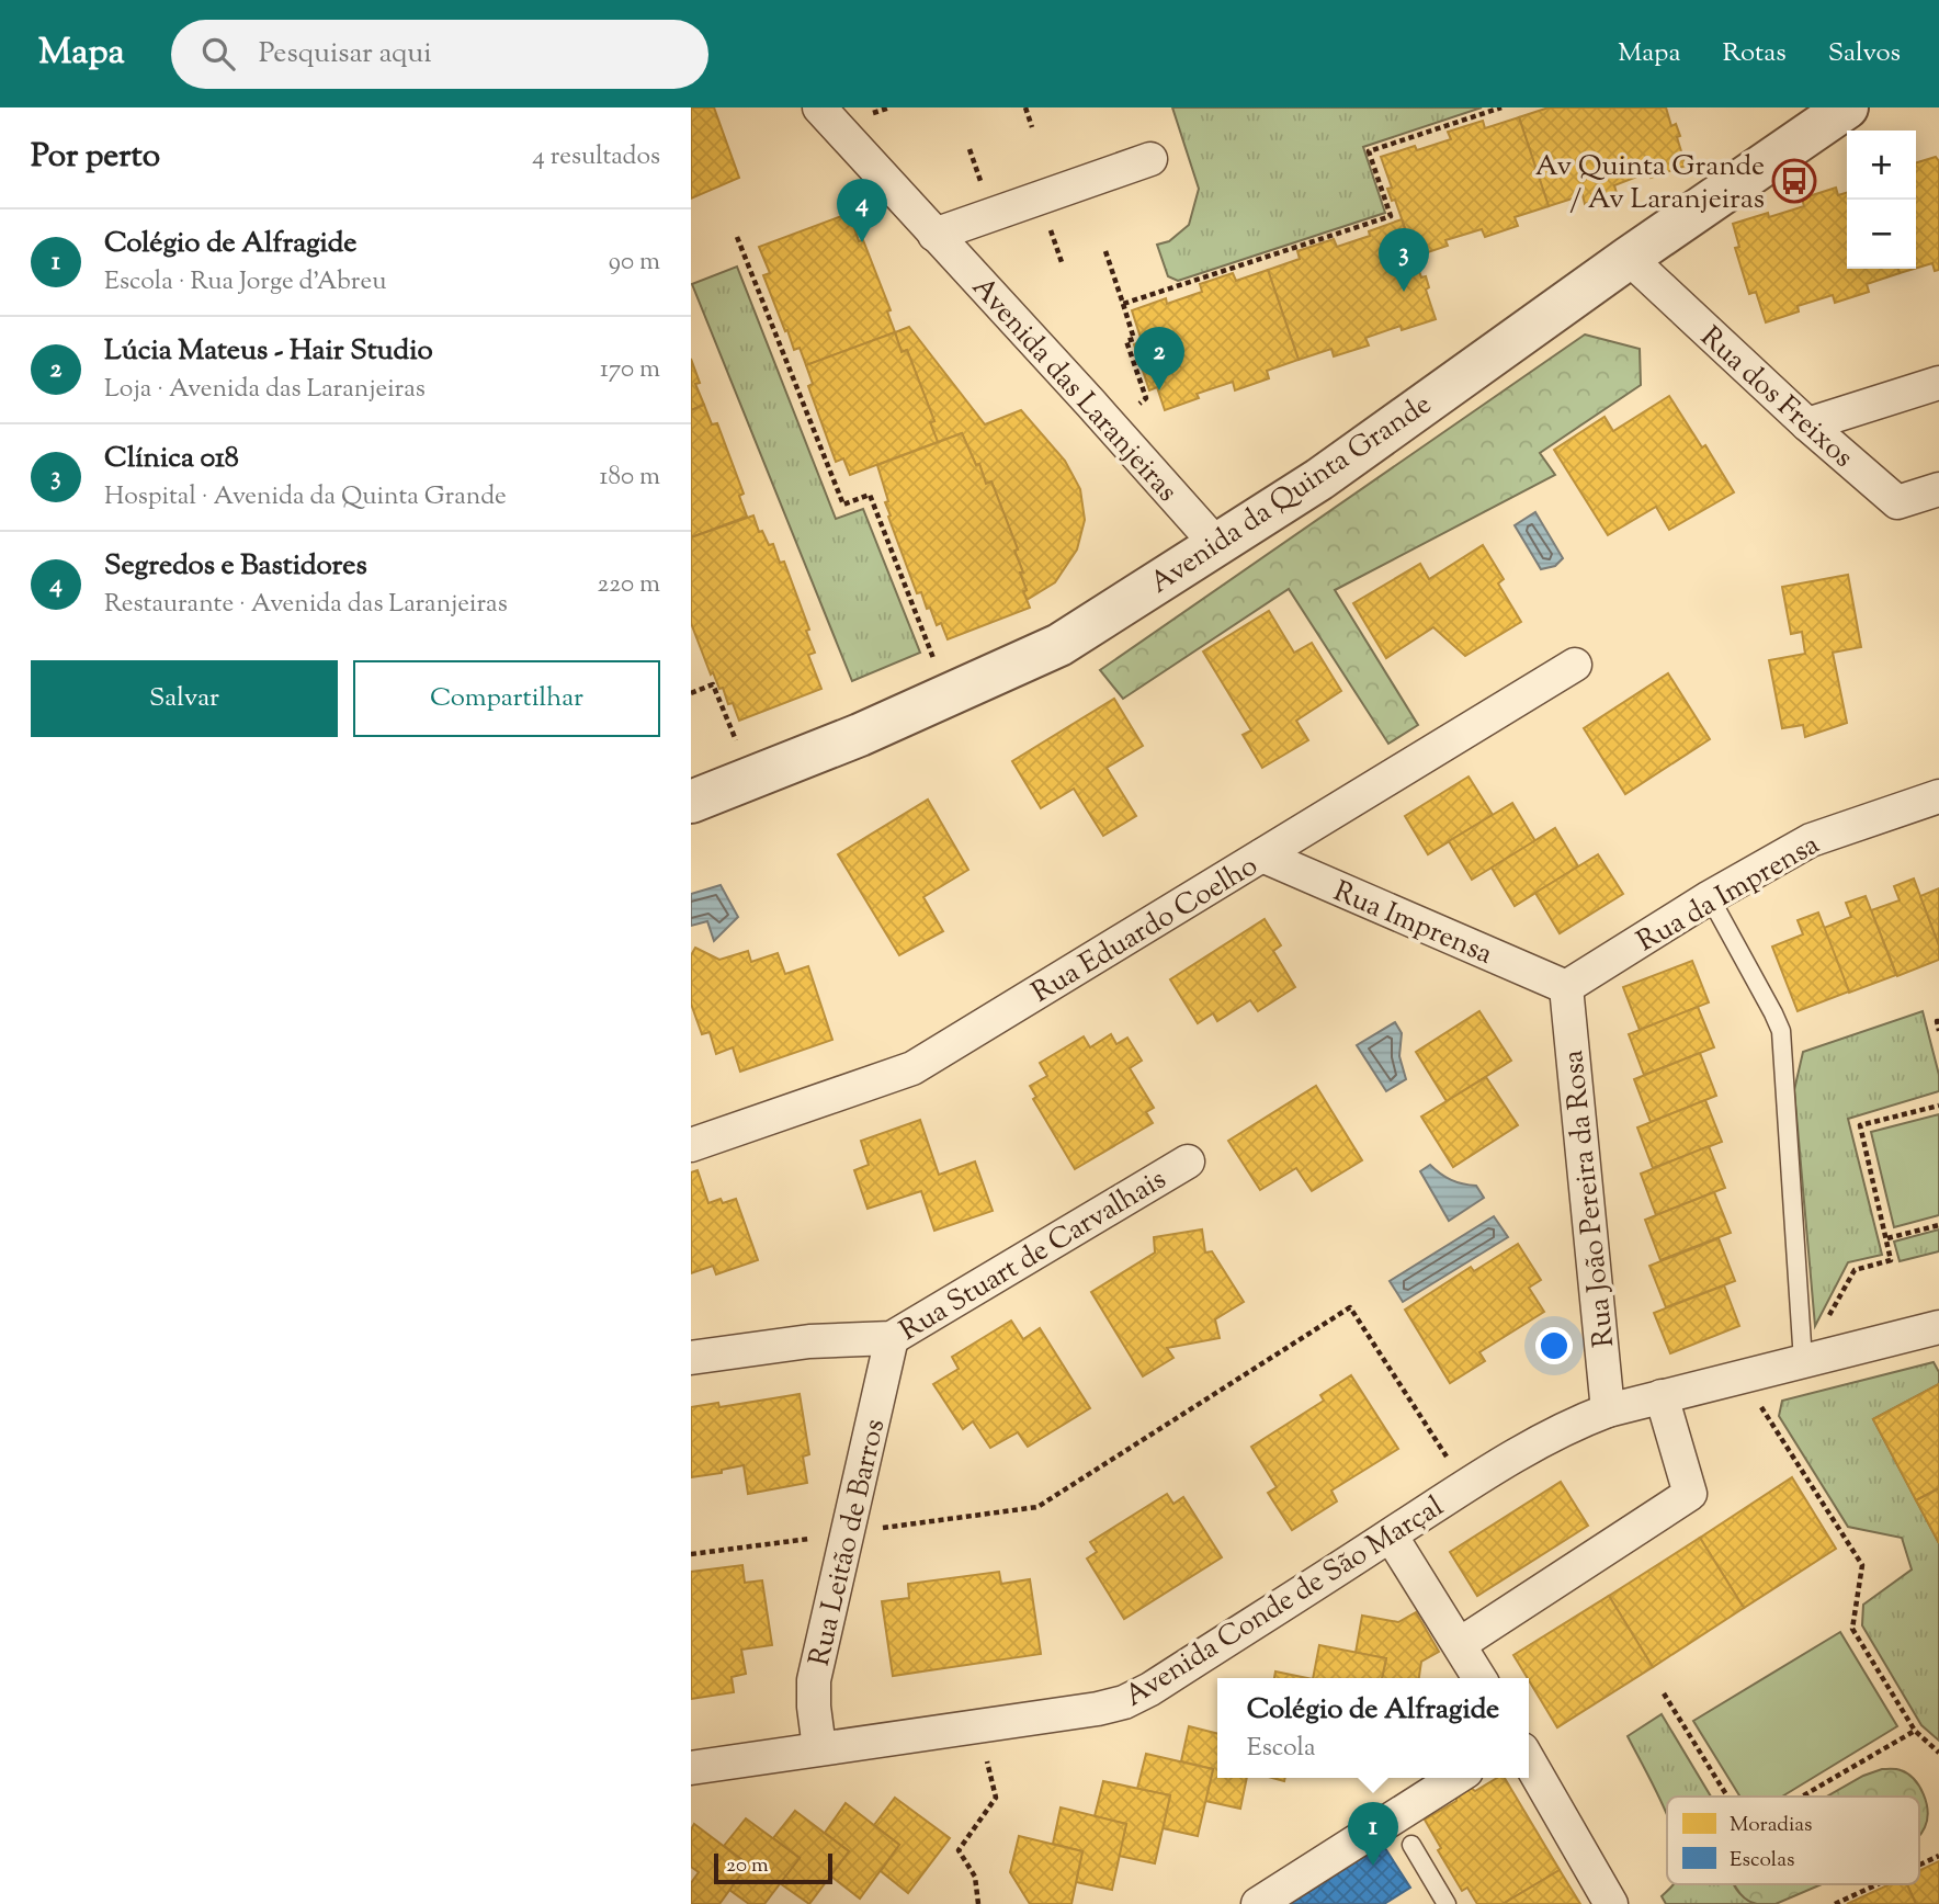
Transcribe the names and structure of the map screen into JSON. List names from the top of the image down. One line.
{"streets":{"street":["Avenida das Laranjeiras","Rua dos Freixos","Avenida da Quinta Grande","Rua da Imprensa","Rua Imprensa","Rua Eduardo Coelho","Rua João Pereira da Rosa","Rua Stuart de Carvalhais","Rua Leitão de Barros","Avenida Conde de São Marçal"]},"crossings":[["Avenida das Laranjeiras","Avenida da Quinta Grande"],["Rua dos Freixos","Avenida da Quinta Grande"],["Rua da Imprensa","Rua Imprensa"],["Rua da Imprensa","Rua João Pereira da Rosa"],["Rua Imprensa","Rua Eduardo Coelho"],["Rua Imprensa","Rua João Pereira da Rosa"],["Rua João Pereira da Rosa","Avenida Conde de São Marçal"],["Rua Stuart de Carvalhais","Rua Leitão de Barros"],["Rua Leitão de Barros","Avenida Conde de São Marçal"]],"places":{"bus stop":["Av Quinta Grande / Av Laranjeiras"]},"legend":["Moradias","Escolas"],"scale_bar":"20 m","page":{"header":"Mapa","search":"Pesquisar aqui","nav":["Mapa","Rotas","Salvos"],"heading":["Por perto","4 resultados"],"map_buttons":["+","−"],"pins":["4","3","2","1"],"list":[{"mark":"1","name":"Colégio de Alfragide","note":"Escola · Rua Jorge d'Abreu","value":"90 m"},{"mark":"2","name":"Lúcia Mateus - Hair Studio","note":"Loja · Avenida das Laranjeiras","value":"170 m"},{"mark":"3","name":"Clínica 018","note":"Hospital · Avenida da Quinta Grande","value":"180 m"},{"mark":"4","name":"Segredos e Bastidores","note":"Restaurante · Avenida das Laranjeiras","value":"220 m"}],"buttons":["Salvar","Compartilhar"],"popup":["Colégio de Alfragide","Escola"],"scale":"20 m"}}
